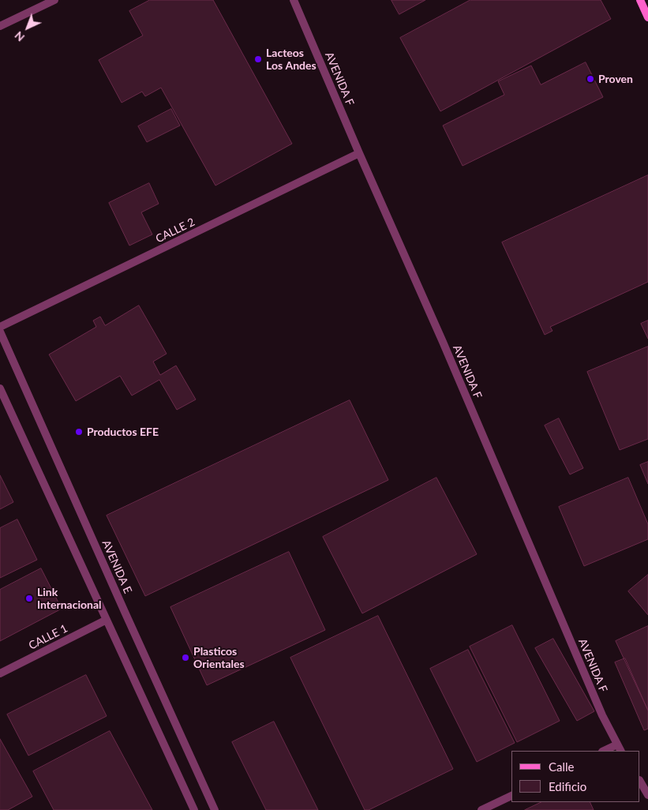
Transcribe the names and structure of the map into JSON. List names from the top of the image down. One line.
{"streets":{"street":["AVENIDA F","CALLE 2","AVENIDA E","CALLE 1"]},"crossings":[["AVENIDA F","CALLE 2"]],"places":["Lacteos Los Andes","Proven","Productos EFE","Link Internacional","Plasticos Orientales"],"legend":["Calle","Edificio"],"north":"bottom left"}
